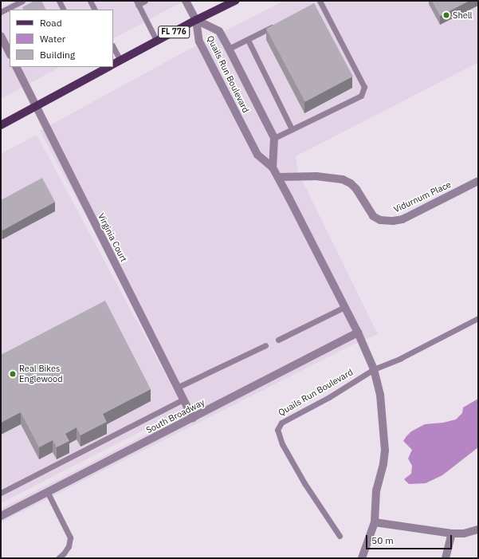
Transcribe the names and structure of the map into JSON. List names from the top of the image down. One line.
{"streets":{"main road":["FL 776"],"street":["Quails Run Boulevard","Vidurnum Place","Virginia Court","South Broadway"]},"crossings":[["FL 776","Quails Run Boulevard"],["Quails Run Boulevard","Vidurnum Place"],["Quails Run Boulevard","South Broadway"],["Virginia Court","South Broadway"]],"places":["Shell","Real Bikes Englewood"],"legend":["Road","Water","Building"],"scale_bar":"50 m"}
